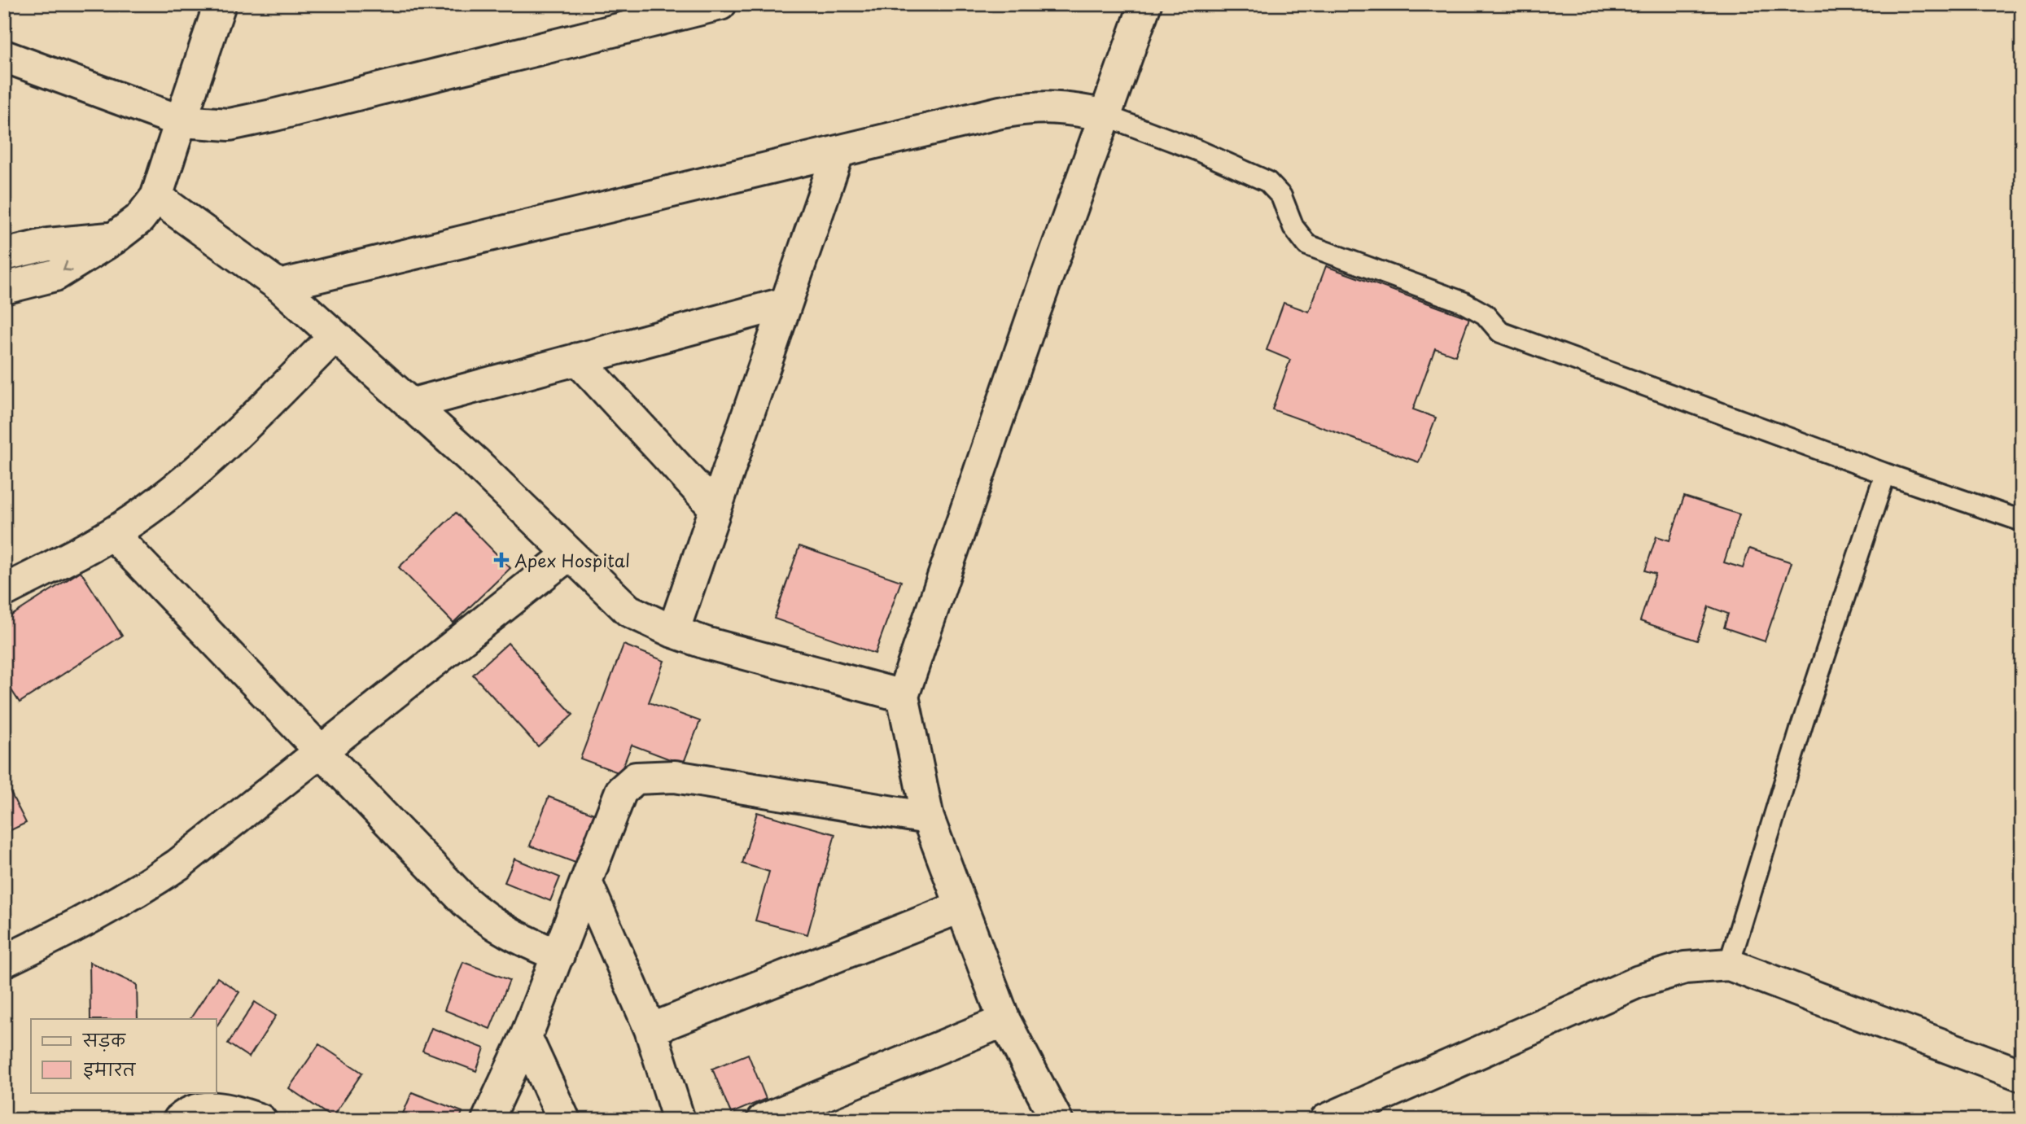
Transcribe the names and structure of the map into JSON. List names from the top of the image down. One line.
{"places":{"health":["Apex Hospital"]},"legend":["सड़क","इमारत"]}
